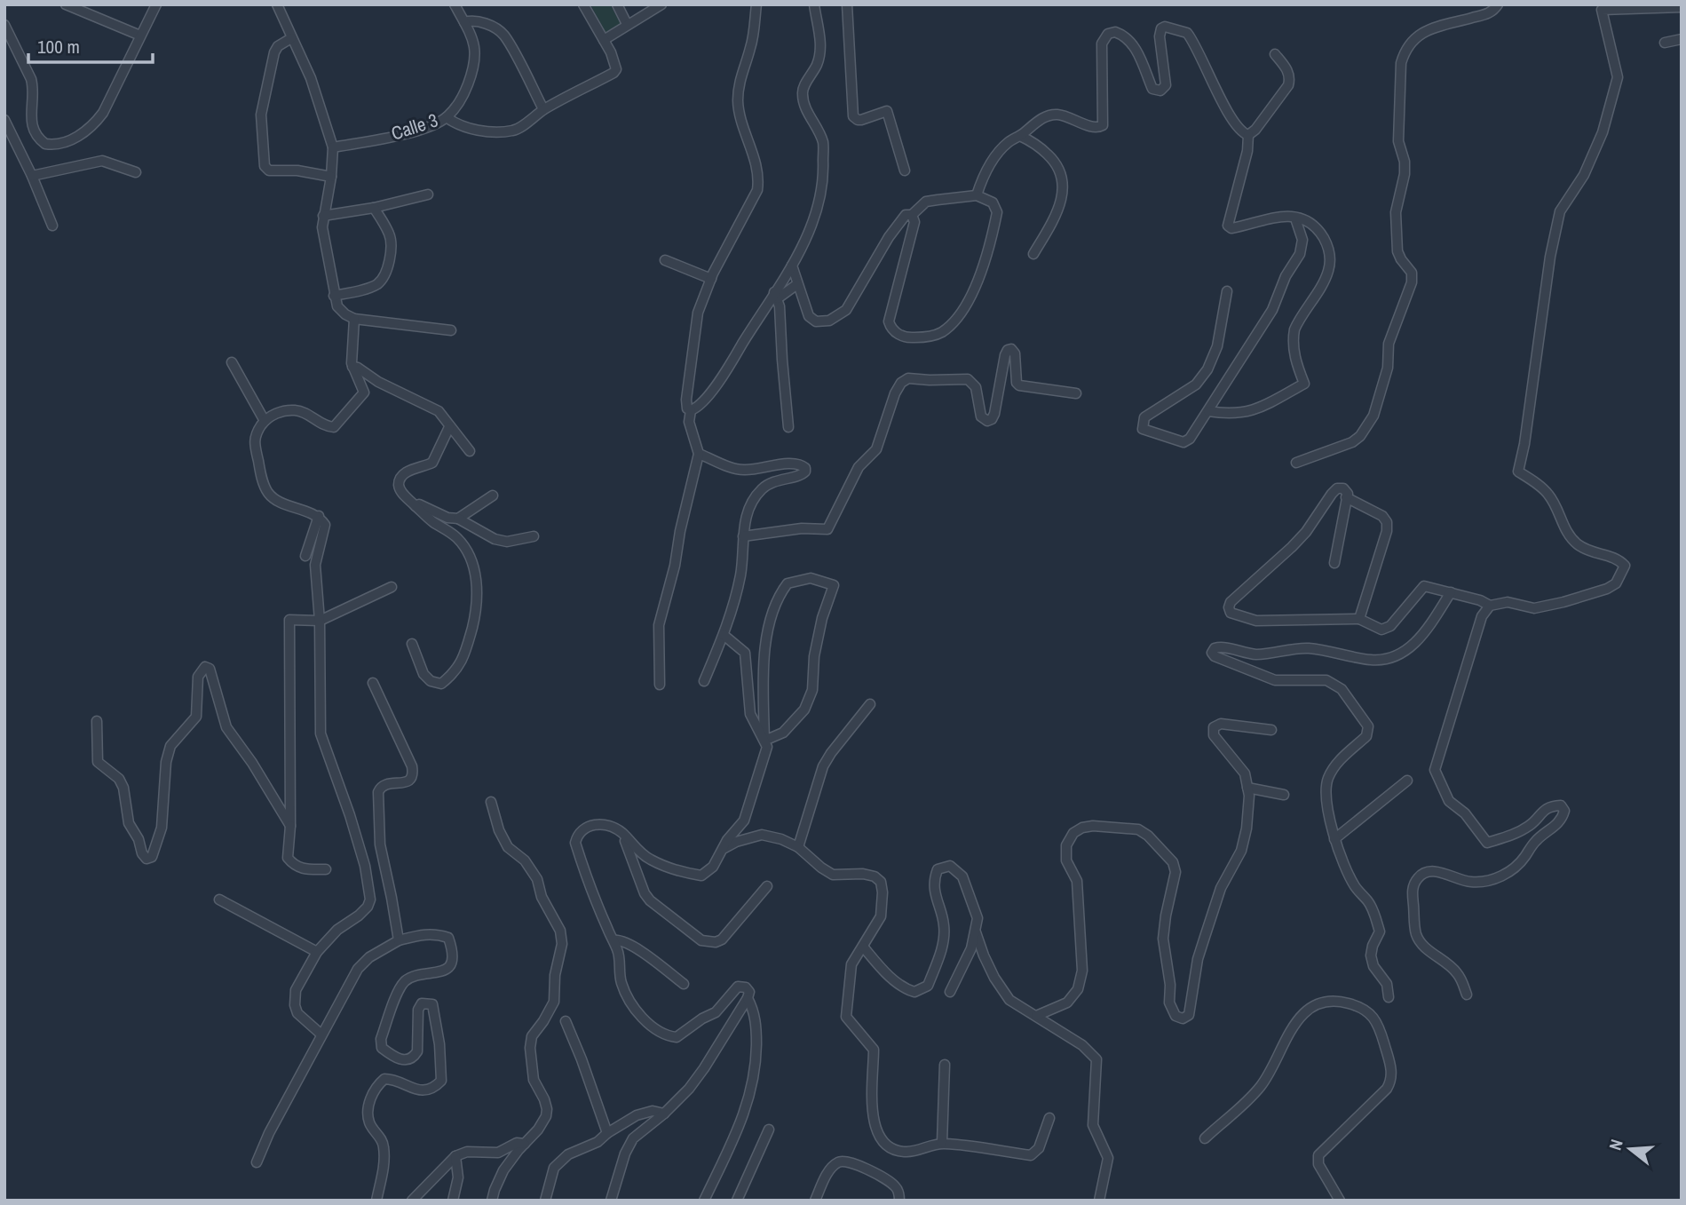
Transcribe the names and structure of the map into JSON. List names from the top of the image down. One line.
{"streets":{"street":["Calle 3"]},"scale_bar":"100 m","north":"left"}
